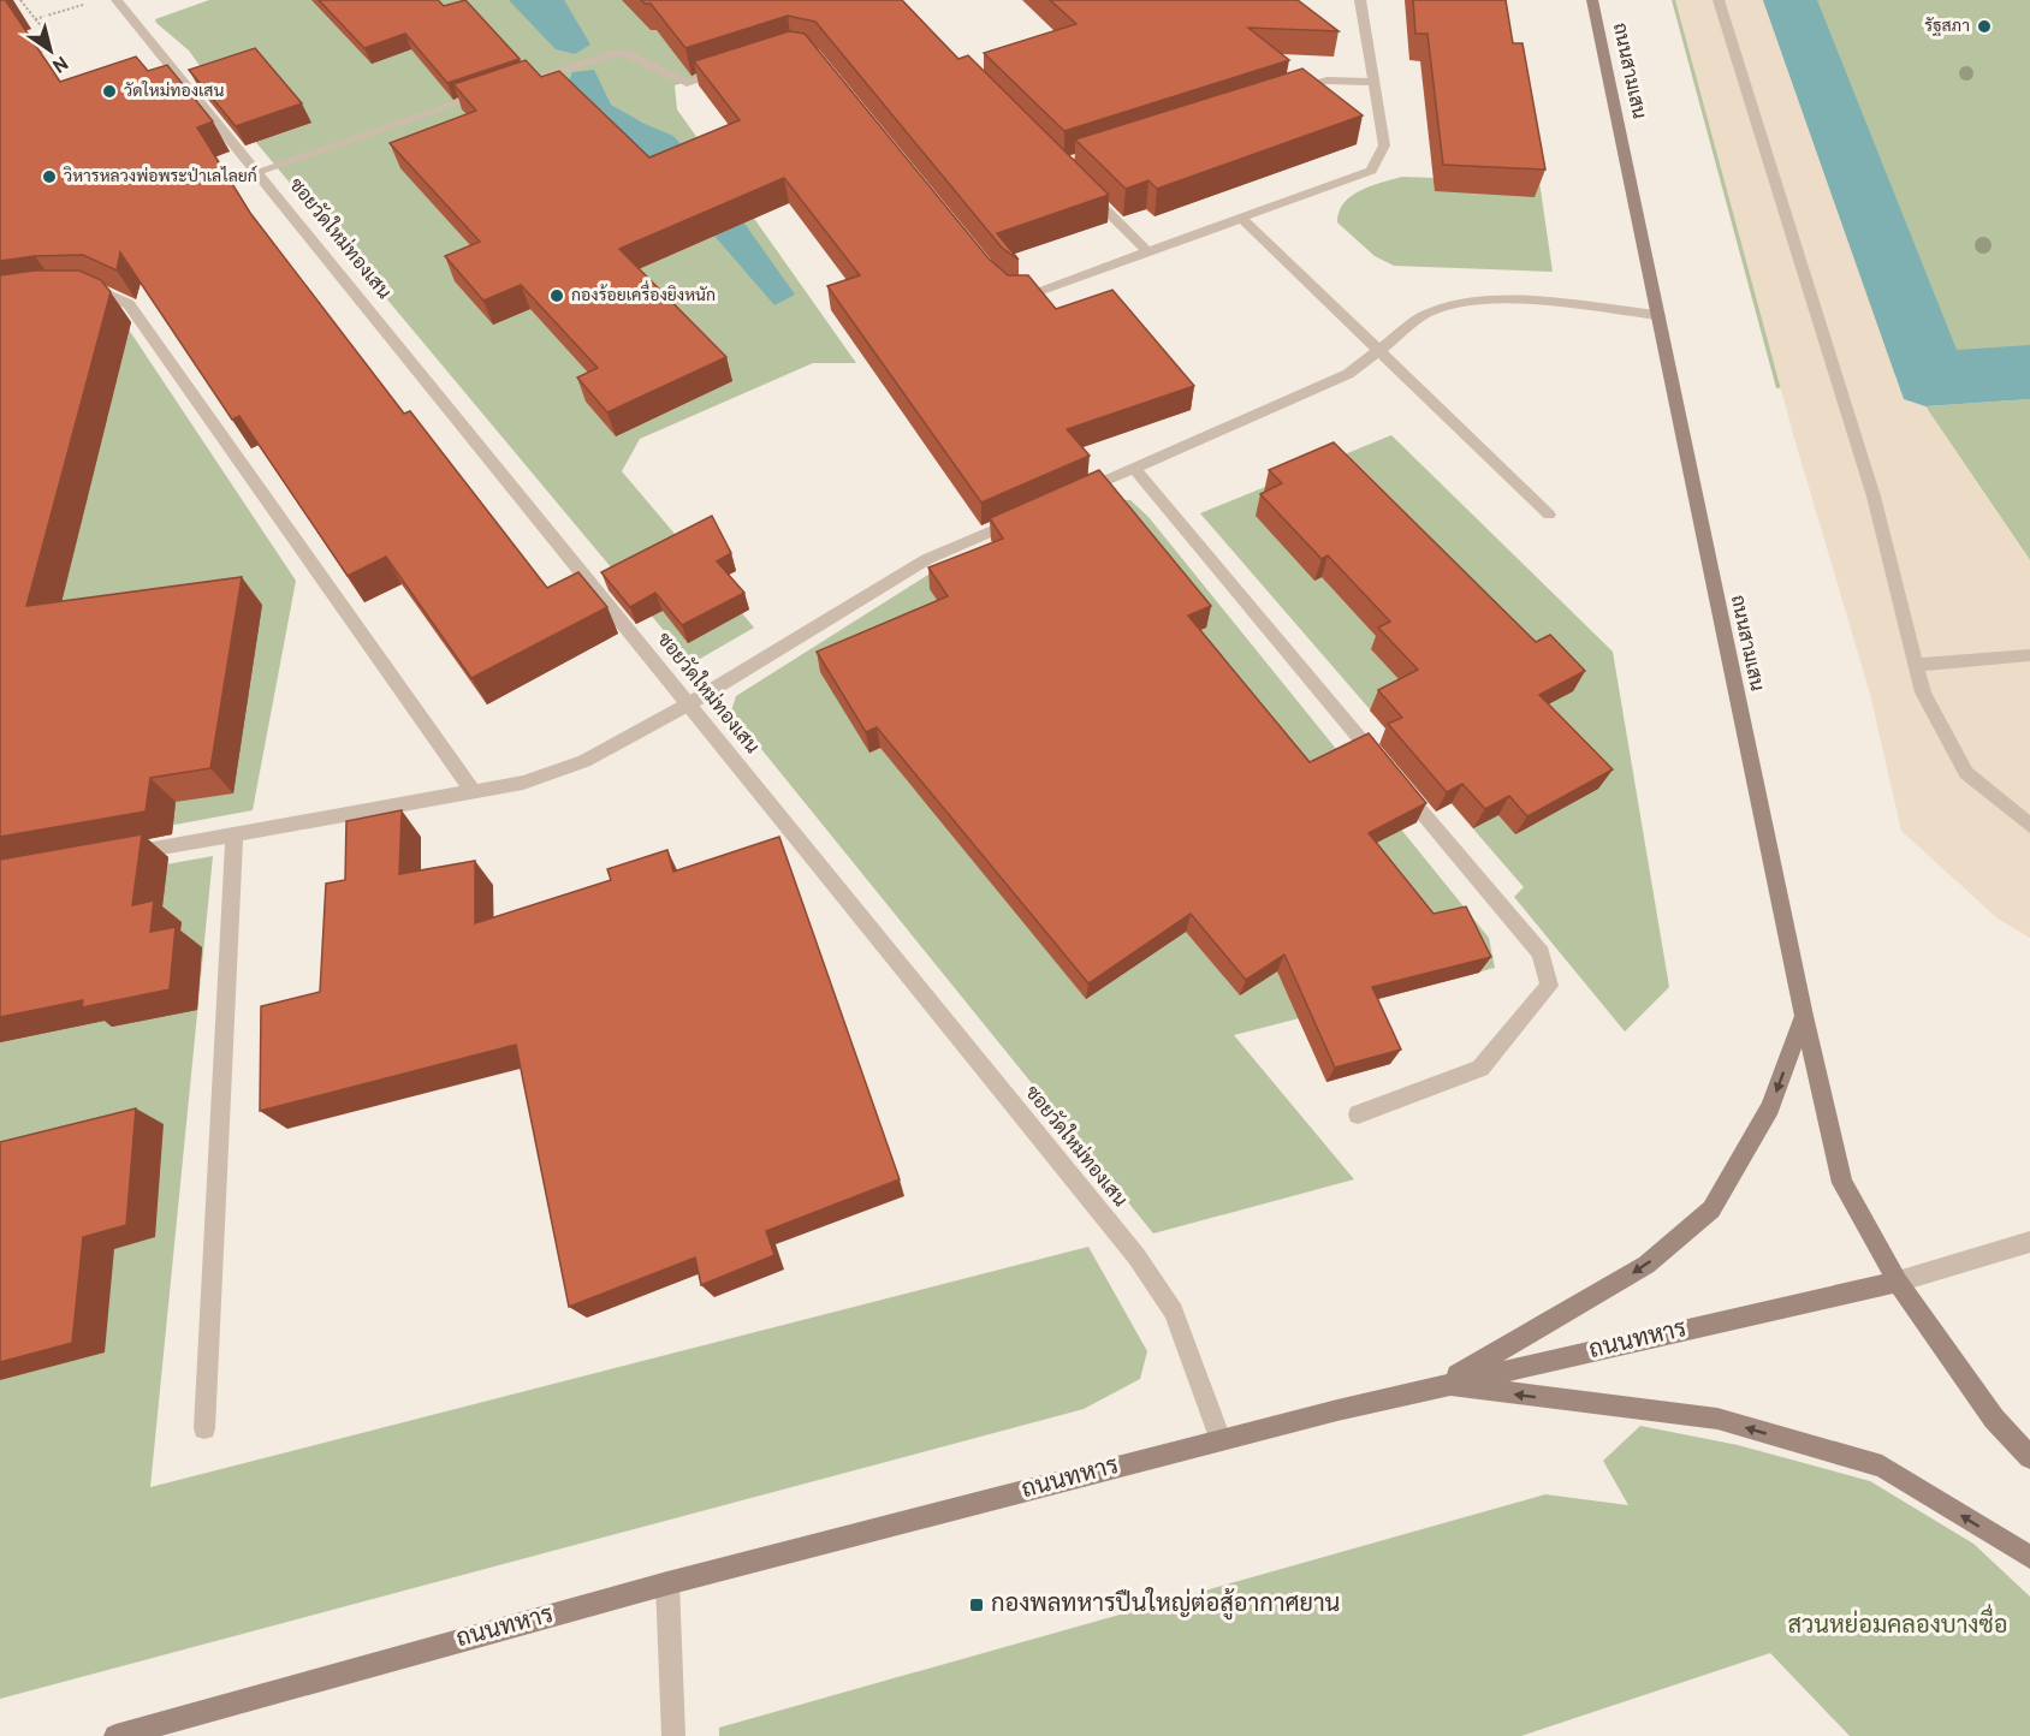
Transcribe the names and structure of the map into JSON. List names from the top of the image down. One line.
{"streets":{"main road":["ถนนสามเสน","ถนนทหาร"],"street":["ซอยวัดใหม่ทองเสน"]},"crossings":[["ถนนสามเสน","ถนนทหาร"],["ซอยวัดใหม่ทองเสน","ถนนทหาร"]],"parks":["สวนหย่อมคลองบางซื่อ"],"places":{"other":["รัฐสภา","วัดใหม่ทองเสน","วิหารหลวงพ่อพระป่าเลไลยก์","กองร้อยเครื่องยิงหนัก"],"transit":["กองพลทหารปืนใหญ่ต่อสู้อากาศยาน"]},"north":"bottom right"}
